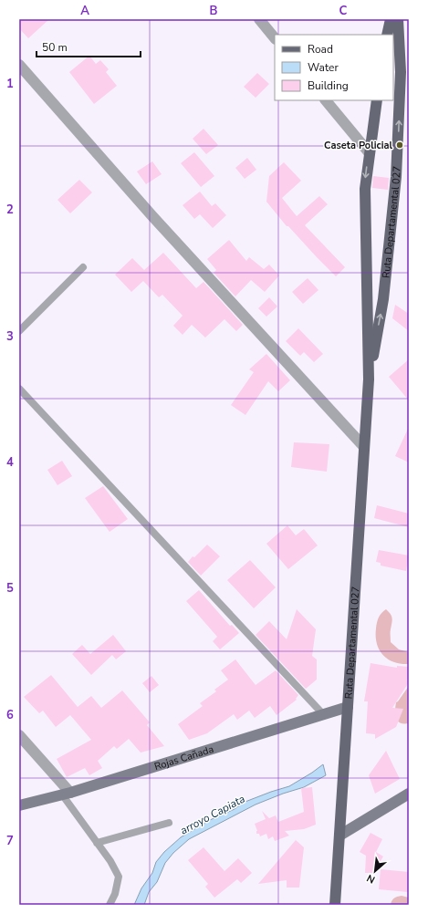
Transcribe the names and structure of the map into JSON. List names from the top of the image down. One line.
{"streets":{"main road":["Ruta Departamental 027","Rojas Cañada"]},"crossings":[["Ruta Departamental 027","Rojas Cañada"]],"water":["arroyo Capiata"],"places":["Caseta Policial"],"legend":["Road","Water","Building"],"scale_bar":"50 m","north":"bottom left","grid":{"columns":["A","B","C"],"rows":["1","2","3","4","5","6","7"]}}
